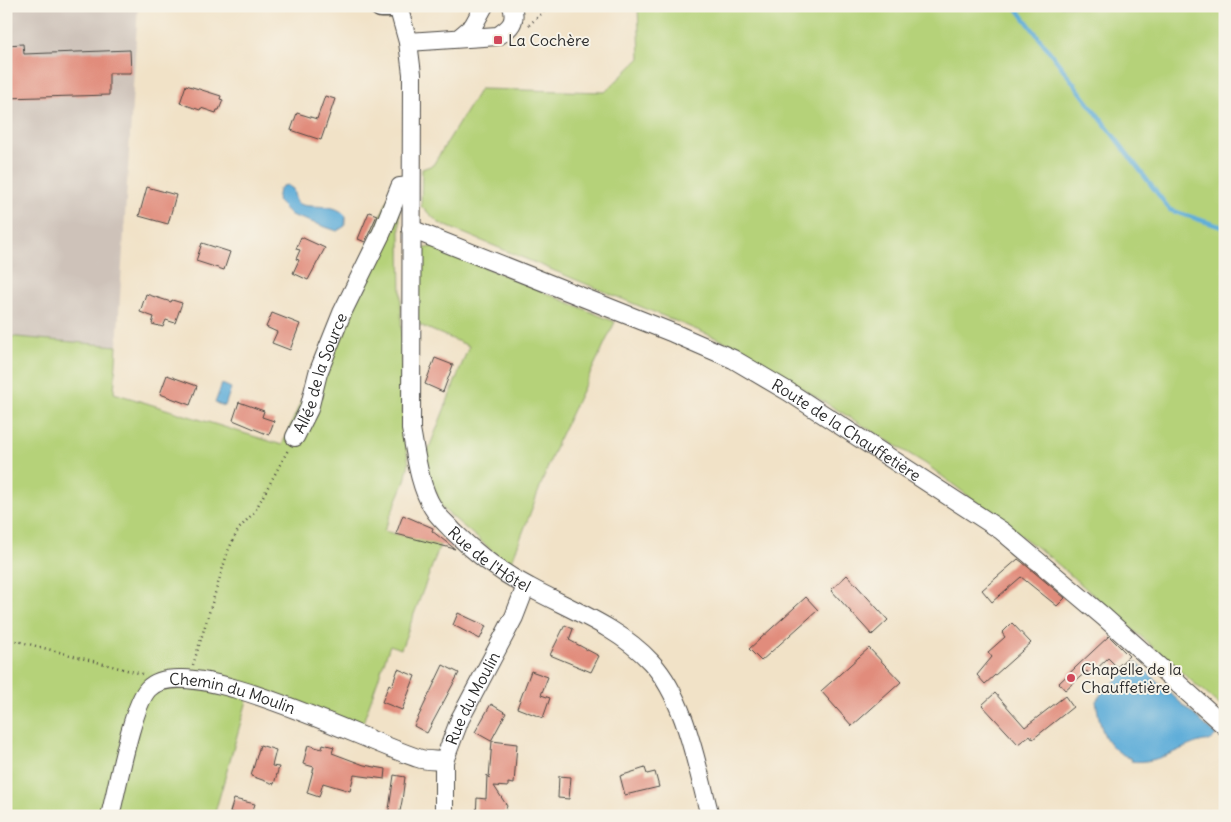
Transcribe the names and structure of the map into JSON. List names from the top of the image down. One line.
{"streets":{"street":["Allée de la Source","Route de la Chauffetière","Rue de l'Hôtel","Chemin du Moulin","Rue du Moulin"]},"crossings":[["Allée de la Source","Rue de l'Hôtel"],["Allée de la Source","Chemin du Moulin"],["Route de la Chauffetière","Rue de l'Hôtel"],["Rue de l'Hôtel","Rue du Moulin"],["Chemin du Moulin","Rue du Moulin"]],"places":{"transit":["La Cochère"],"other":["Chapelle de la Chauffetière"]}}
